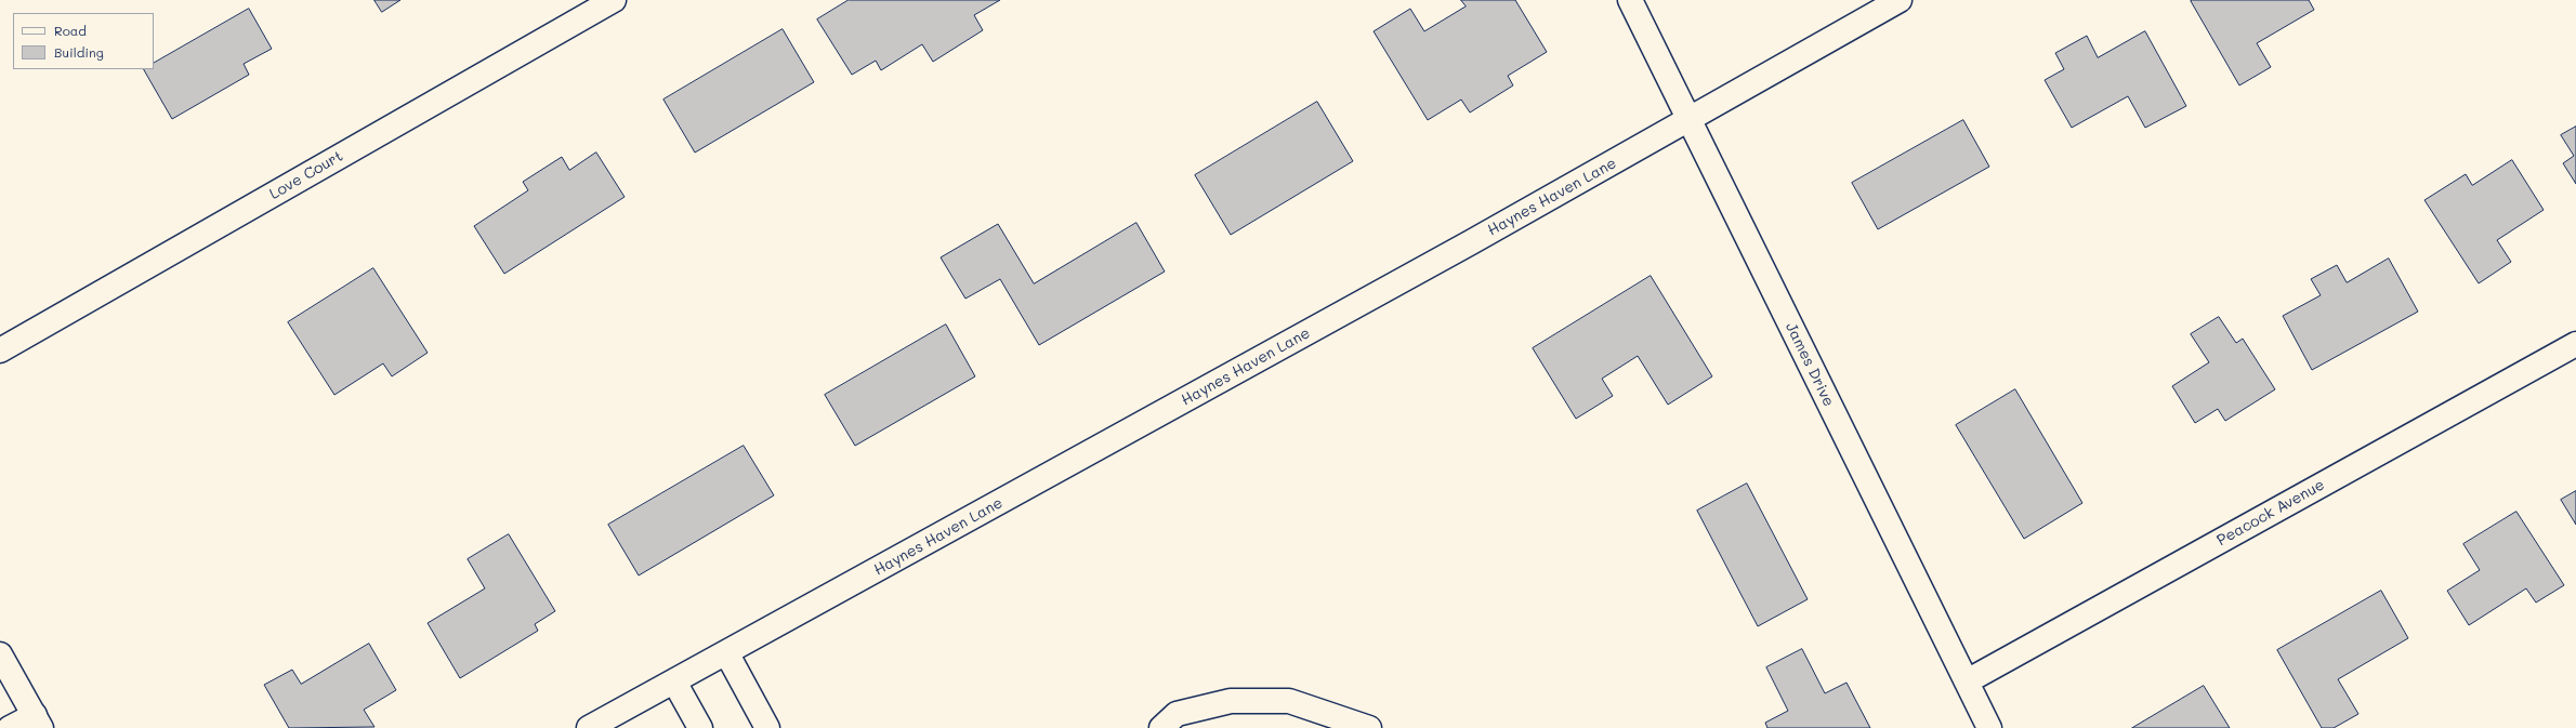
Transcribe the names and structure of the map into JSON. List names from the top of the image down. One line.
{"streets":{"street":["Love Court","Haynes Haven Lane","James Drive","Peacock Avenue"]},"crossings":[["Haynes Haven Lane","James Drive"],["James Drive","Peacock Avenue"]],"legend":["Road","Building"]}
